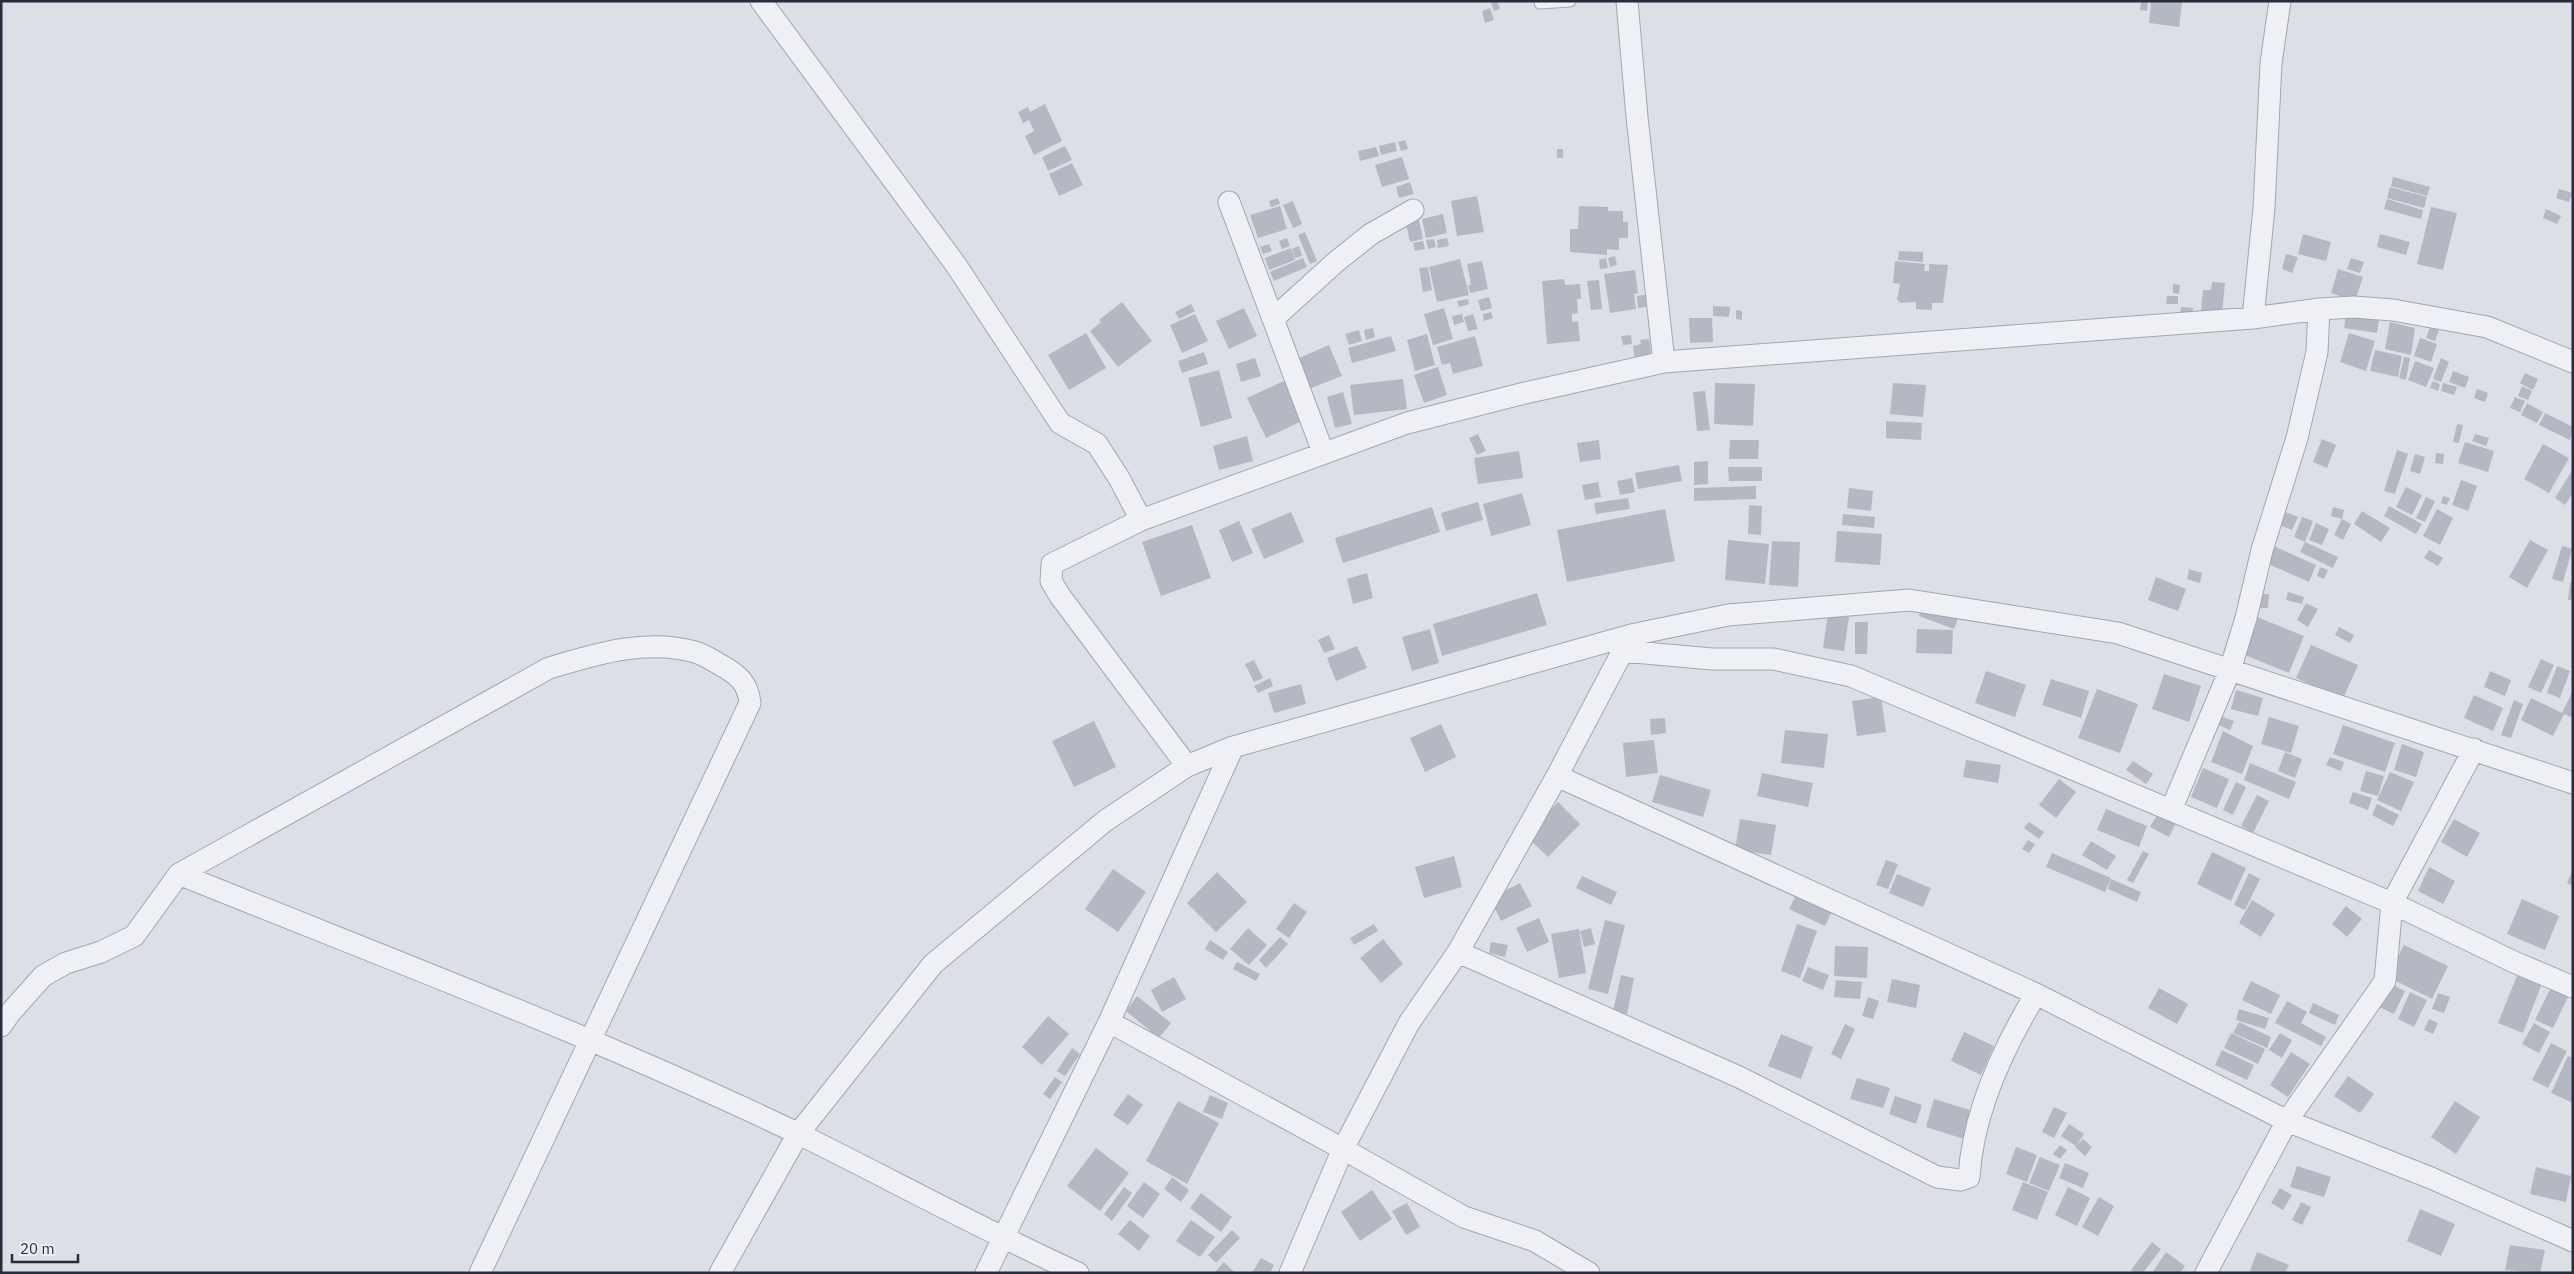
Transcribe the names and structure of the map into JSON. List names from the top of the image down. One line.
{"scale_bar":"20 m"}
